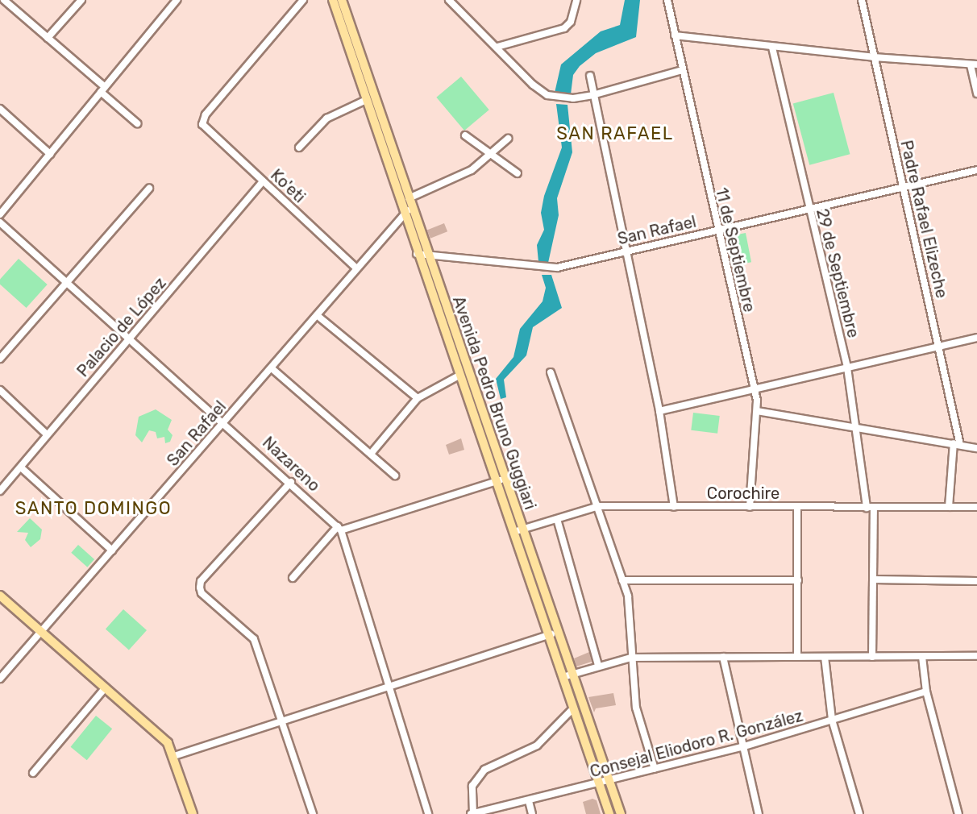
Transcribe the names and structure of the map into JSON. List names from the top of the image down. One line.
{"streets":{"main road":["Avenida Pedro Bruno Guggiari"],"street":["Ko'eti","Padre Rafael Elizeche","San Rafael","11 de Septiembre","29 de Septiembre","Palacio de López","Nazareno","Corochire","Consejal Eliodoro R. González"]},"crossings":[["Ko'eti","San Rafael"],["Ko'eti","Palacio de López"],["Padre Rafael Elizeche","San Rafael"],["Padre Rafael Elizeche","Corochire"],["San Rafael","11 de Septiembre"],["San Rafael","29 de Septiembre"],["San Rafael","Avenida Pedro Bruno Guggiari"],["San Rafael","Nazareno"],["11 de Septiembre","Corochire"],["29 de Septiembre","Corochire"],["Palacio de López","Nazareno"],["Avenida Pedro Bruno Guggiari","Corochire"],["Avenida Pedro Bruno Guggiari","Consejal Eliodoro R. González"]],"districts":["SAN RAFAEL","SANTO DOMINGO"]}
